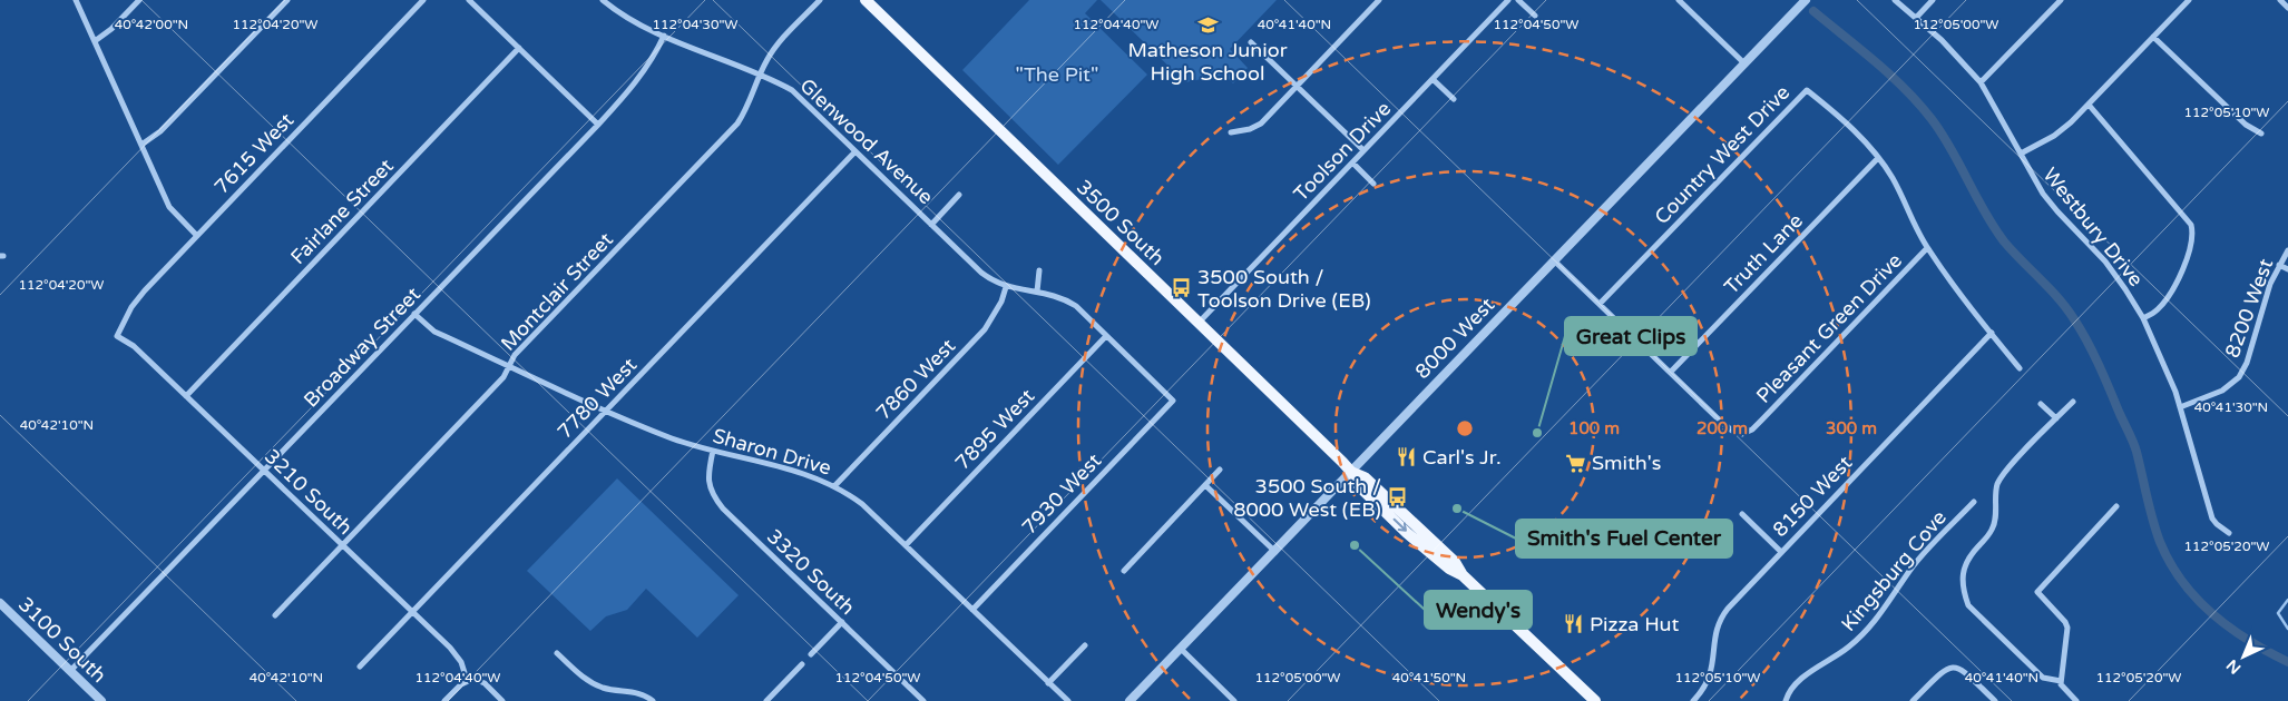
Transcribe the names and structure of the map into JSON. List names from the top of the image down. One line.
{"streets":{"main road":["3500 South"],"street":["Glenwood Avenue","Toolson Drive","7615 West","Country West Drive","Fairlane Street","Westbury Drive","Truth Lane","Montclair Street","8200 West","Pleasant Green Drive","8000 West","Broadway Street","7860 West","7780 West","7895 West","Sharon Drive","3210 South","7930 West","8150 West","Kingsburg Cove","3320 South","3100 South"]},"crossings":[["Glenwood Avenue","Montclair Street"],["Glenwood Avenue","Broadway Street"],["Glenwood Avenue","7860 West"],["Glenwood Avenue","7780 West"],["Glenwood Avenue","7895 West"],["Glenwood Avenue","7930 West"],["Toolson Drive","3500 South"],["7615 West","3210 South"],["Country West Drive","Truth Lane"],["Country West Drive","Pleasant Green Drive"],["Country West Drive","8150 West"],["Fairlane Street","3210 South"],["3500 South","8000 West"],["Westbury Drive","8200 West"],["Truth Lane","Pleasant Green Drive"],["Montclair Street","Sharon Drive"],["Montclair Street","3210 South"],["Pleasant Green Drive","8000 West"],["Broadway Street","Sharon Drive"],["Broadway Street","3210 South"],["Broadway Street","3100 South"],["7860 West","Sharon Drive"],["7780 West","Sharon Drive"],["7780 West","3210 South"],["7895 West","Sharon Drive"],["Sharon Drive","7930 West"],["Sharon Drive","3320 South"]],"parks":["\"The Pit\""],"places":{"school or university":["Matheson Junior High School"],"bus stop":["3500 South / Toolson Drive (EB)","3500 South / 8000 West (EB)"],"other":["Great Clips","Smith's Fuel Center","Wendy's"],"restaurant":["Carl's Jr.","Pizza Hut"],"supermarket":["Smith's"]},"north":"bottom left","coordinates":["40°42'00\"N","40°41'40\"N","112°04'30\"W","112°04'50\"W","112°04'20\"W","112°04'40\"W","112°05'00\"W","112°05'10\"W","40°41'30\"N","40°42'10\"N","112°05'20\"W","40°41'50\"N"],"rings":["100 m","200 m","300 m"]}
